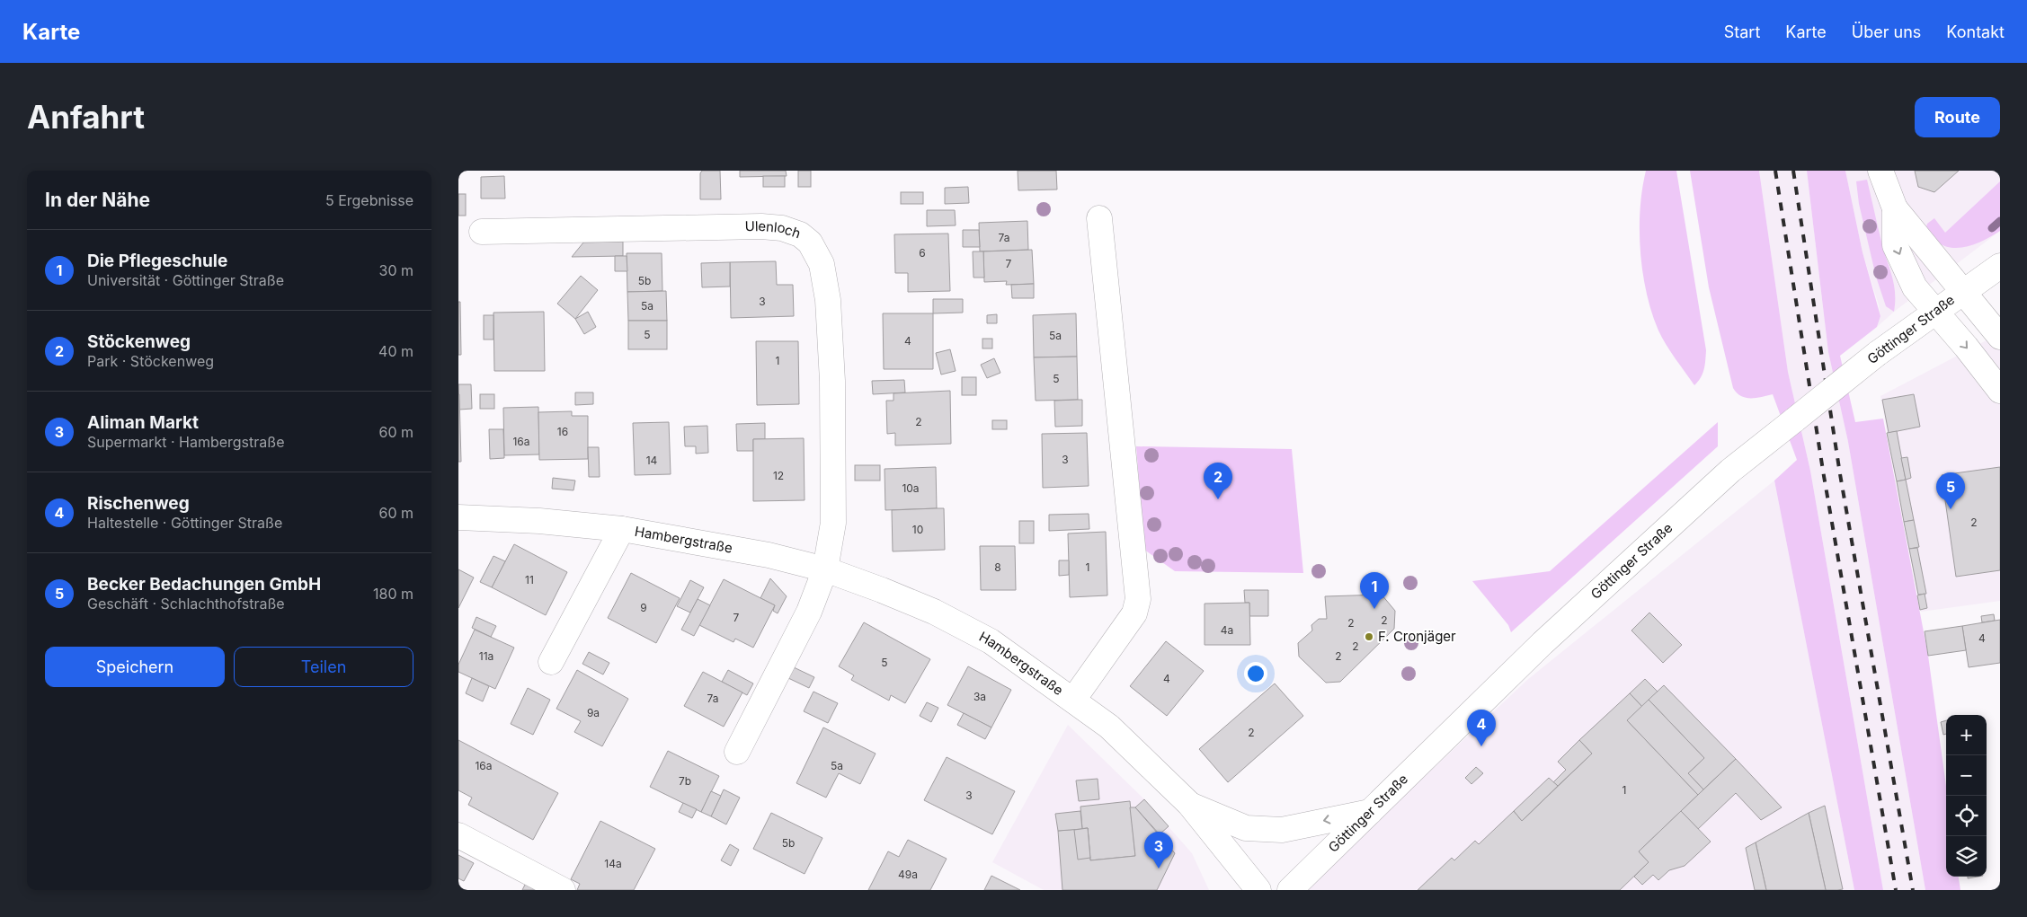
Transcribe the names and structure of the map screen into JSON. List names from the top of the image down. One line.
{"streets":{"street":["Ulenloch","Göttinger Straße","Hambergstraße"]},"crossings":[["Ulenloch","Hambergstraße"],["Göttinger Straße","Hambergstraße"]],"places":["F. Cronjäger"],"house_numbers":["7a","6","7","5b","3","5a","5","5a","4","1","5","2","16","16a","3","14","12","10a","2","10","8","1","11","9","7","2","2","4a","4","2","11a","2","5","4","3a","7a","9a","2","16a","5a","7b","1","3","5b","14a","49a"],"page":{"header":"Karte","nav":["Start","Karte","Über uns","Kontakt"],"buttons":["Route",["Speichern","Teilen"]],"title":"Anfahrt","heading":["In der Nähe","5 Ergebnisse"],"list":[{"mark":"1","name":"Die Pflegeschule","note":"Universität · Göttinger Straße","value":"30 m"},{"mark":"2","name":"Stöckenweg","note":"Park · Stöckenweg","value":"40 m"},{"mark":"3","name":"Aliman Markt","note":"Supermarkt · Hambergstraße","value":"60 m"},{"mark":"4","name":"Rischenweg","note":"Haltestelle · Göttinger Straße","value":"60 m"},{"mark":"5","name":"Becker Bedachungen GmbH","note":"Geschäft · Schlachthofstraße","value":"180 m"}],"pins":["2","5","1","4","3"],"map_buttons":["+","−"]}}
